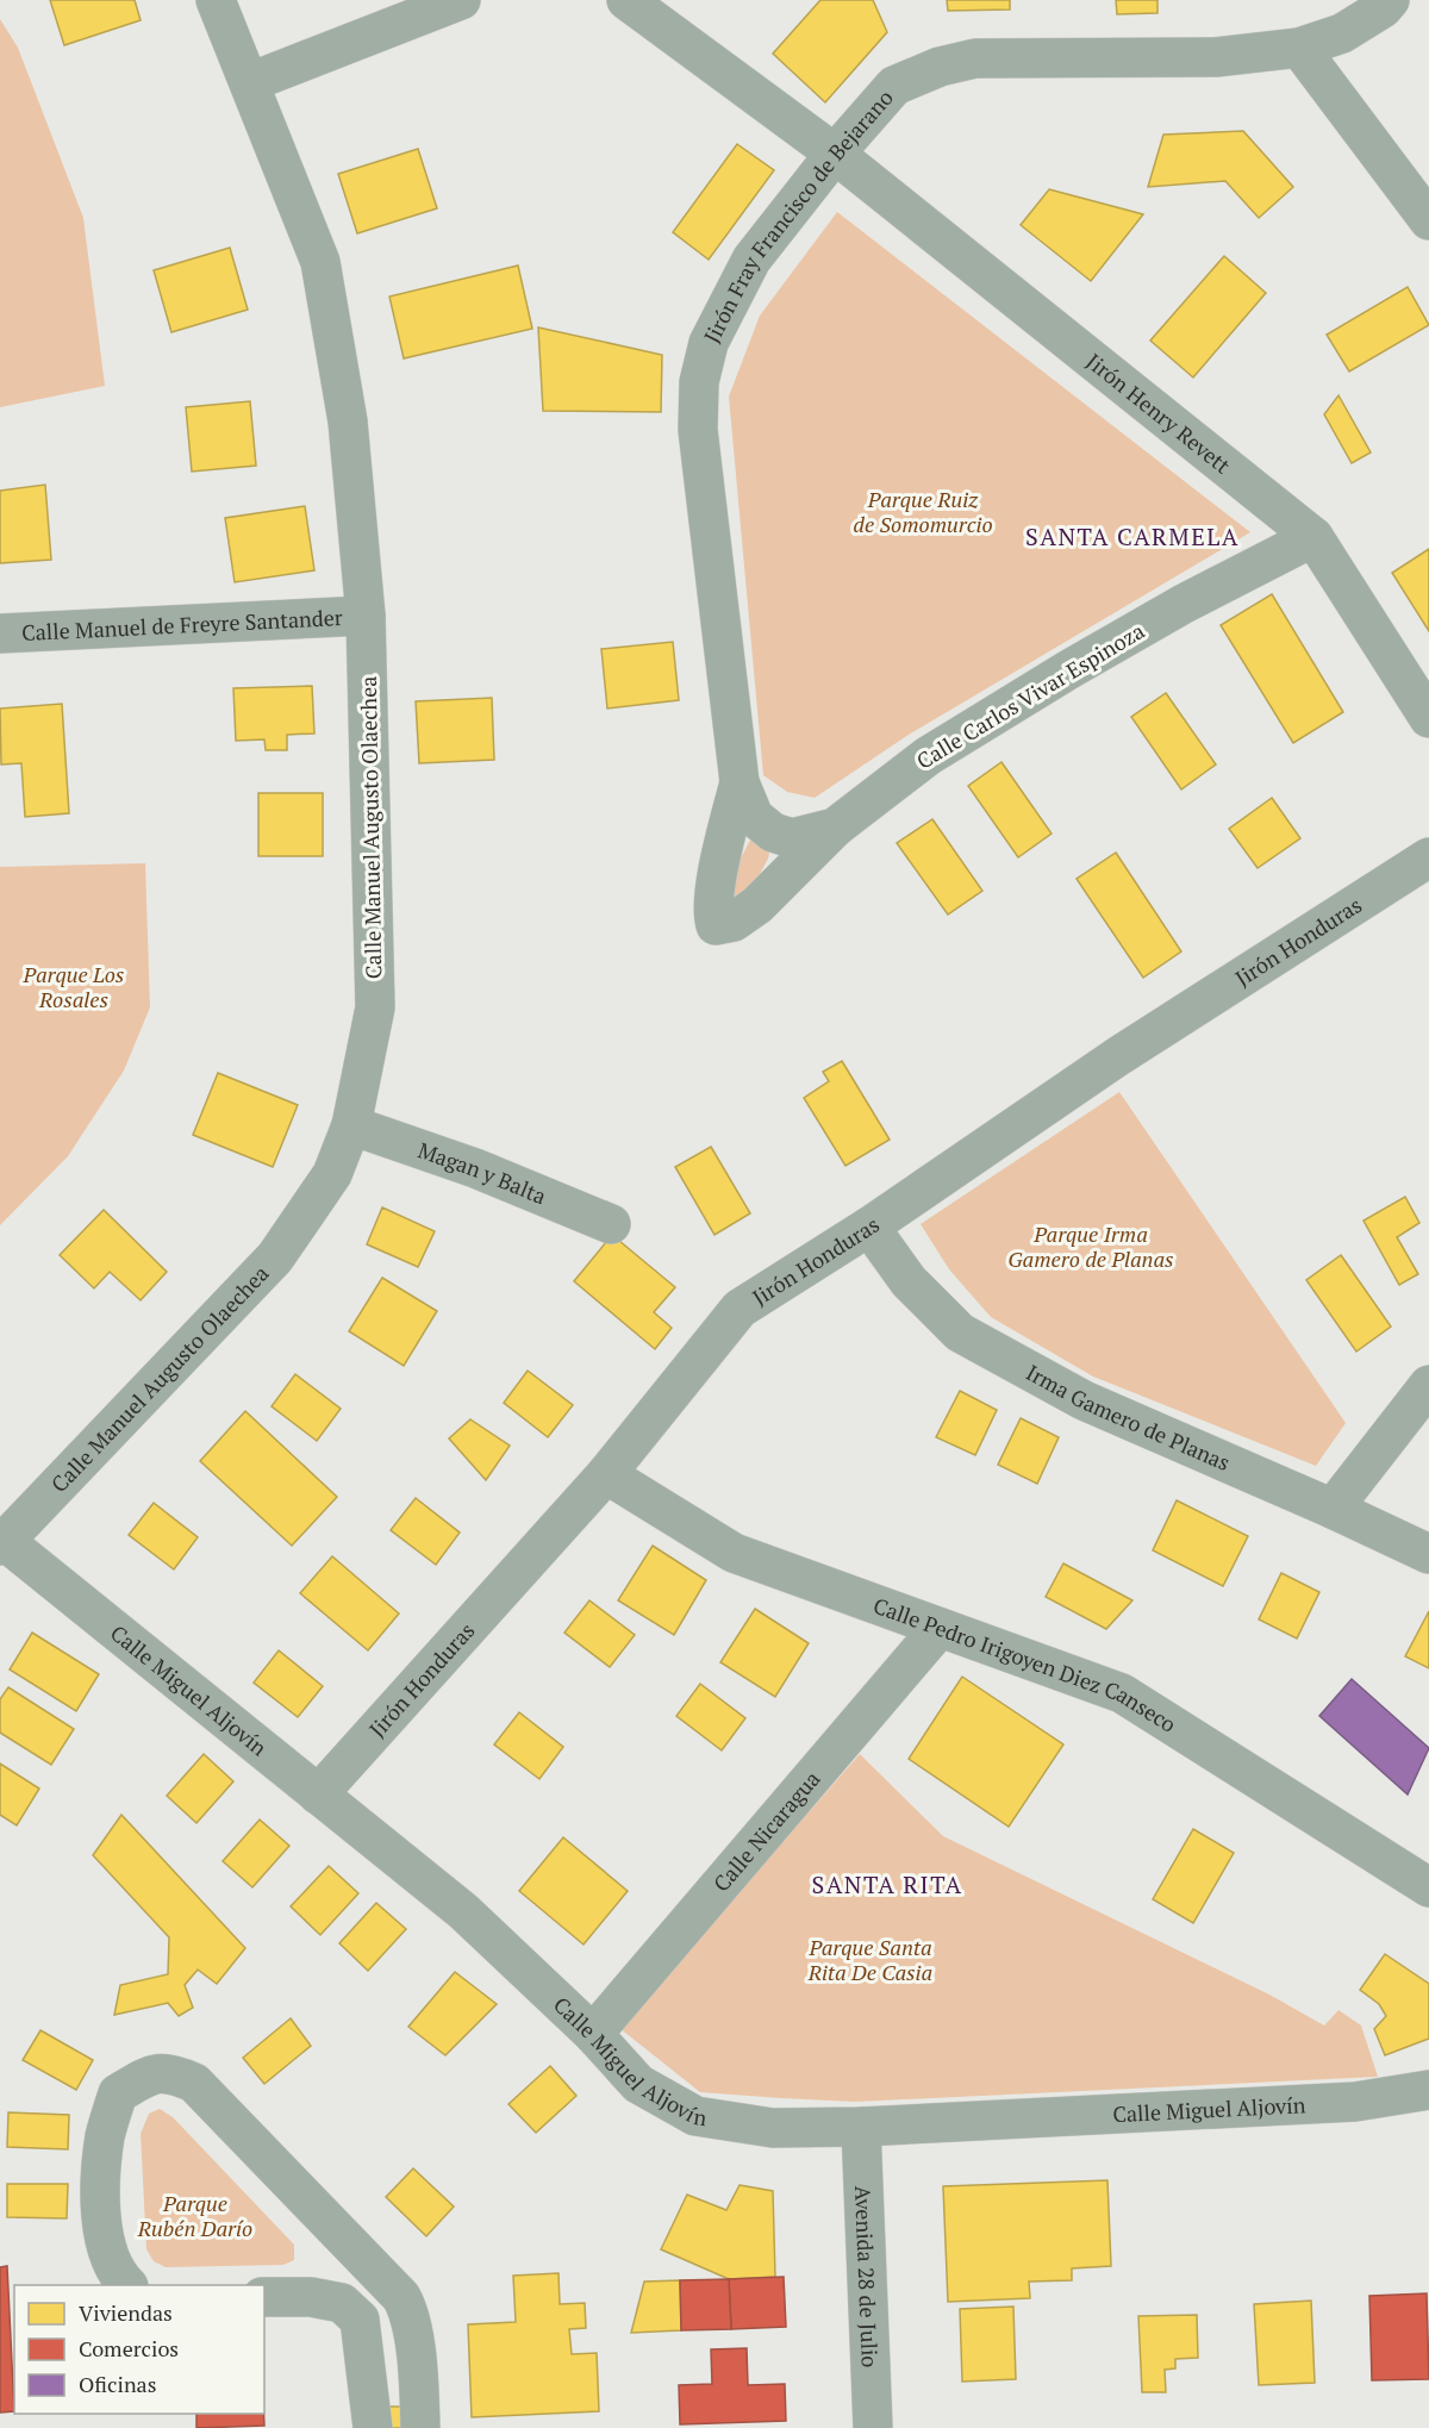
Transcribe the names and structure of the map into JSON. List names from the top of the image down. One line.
{"streets":{"street":["Jirón Fray Francisco de Bejarano","Jirón Henry Revett","Calle Manuel de Freyre Santander","Calle Carlos Vivar Espinoza","Calle Manuel Augusto Olaechea","Jirón Honduras","Magan y Balta","Irma Gamero de Planas","Calle Pedro Irigoyen Diez Canseco","Calle Miguel Aljovín","Calle Nicaragua","Avenida 28 de Julio"]},"crossings":[["Jirón Fray Francisco de Bejarano","Jirón Henry Revett"],["Jirón Fray Francisco de Bejarano","Calle Carlos Vivar Espinoza"],["Jirón Henry Revett","Calle Carlos Vivar Espinoza"],["Calle Manuel de Freyre Santander","Calle Manuel Augusto Olaechea"],["Calle Manuel Augusto Olaechea","Magan y Balta"],["Calle Manuel Augusto Olaechea","Calle Miguel Aljovín"],["Jirón Honduras","Irma Gamero de Planas"],["Jirón Honduras","Calle Pedro Irigoyen Diez Canseco"],["Jirón Honduras","Calle Miguel Aljovín"],["Calle Pedro Irigoyen Diez Canseco","Calle Nicaragua"],["Calle Miguel Aljovín","Calle Nicaragua"],["Calle Miguel Aljovín","Avenida 28 de Julio"]],"districts":["SANTA CARMELA","SANTA RITA"],"parks":["Parque Ruiz de Somomurcio","Parque Los Rosales","Parque Irma Gamero de Planas","Parque Santa Rita De Casia","Parque Rubén Darío"],"legend":["Viviendas","Comercios","Oficinas"]}
